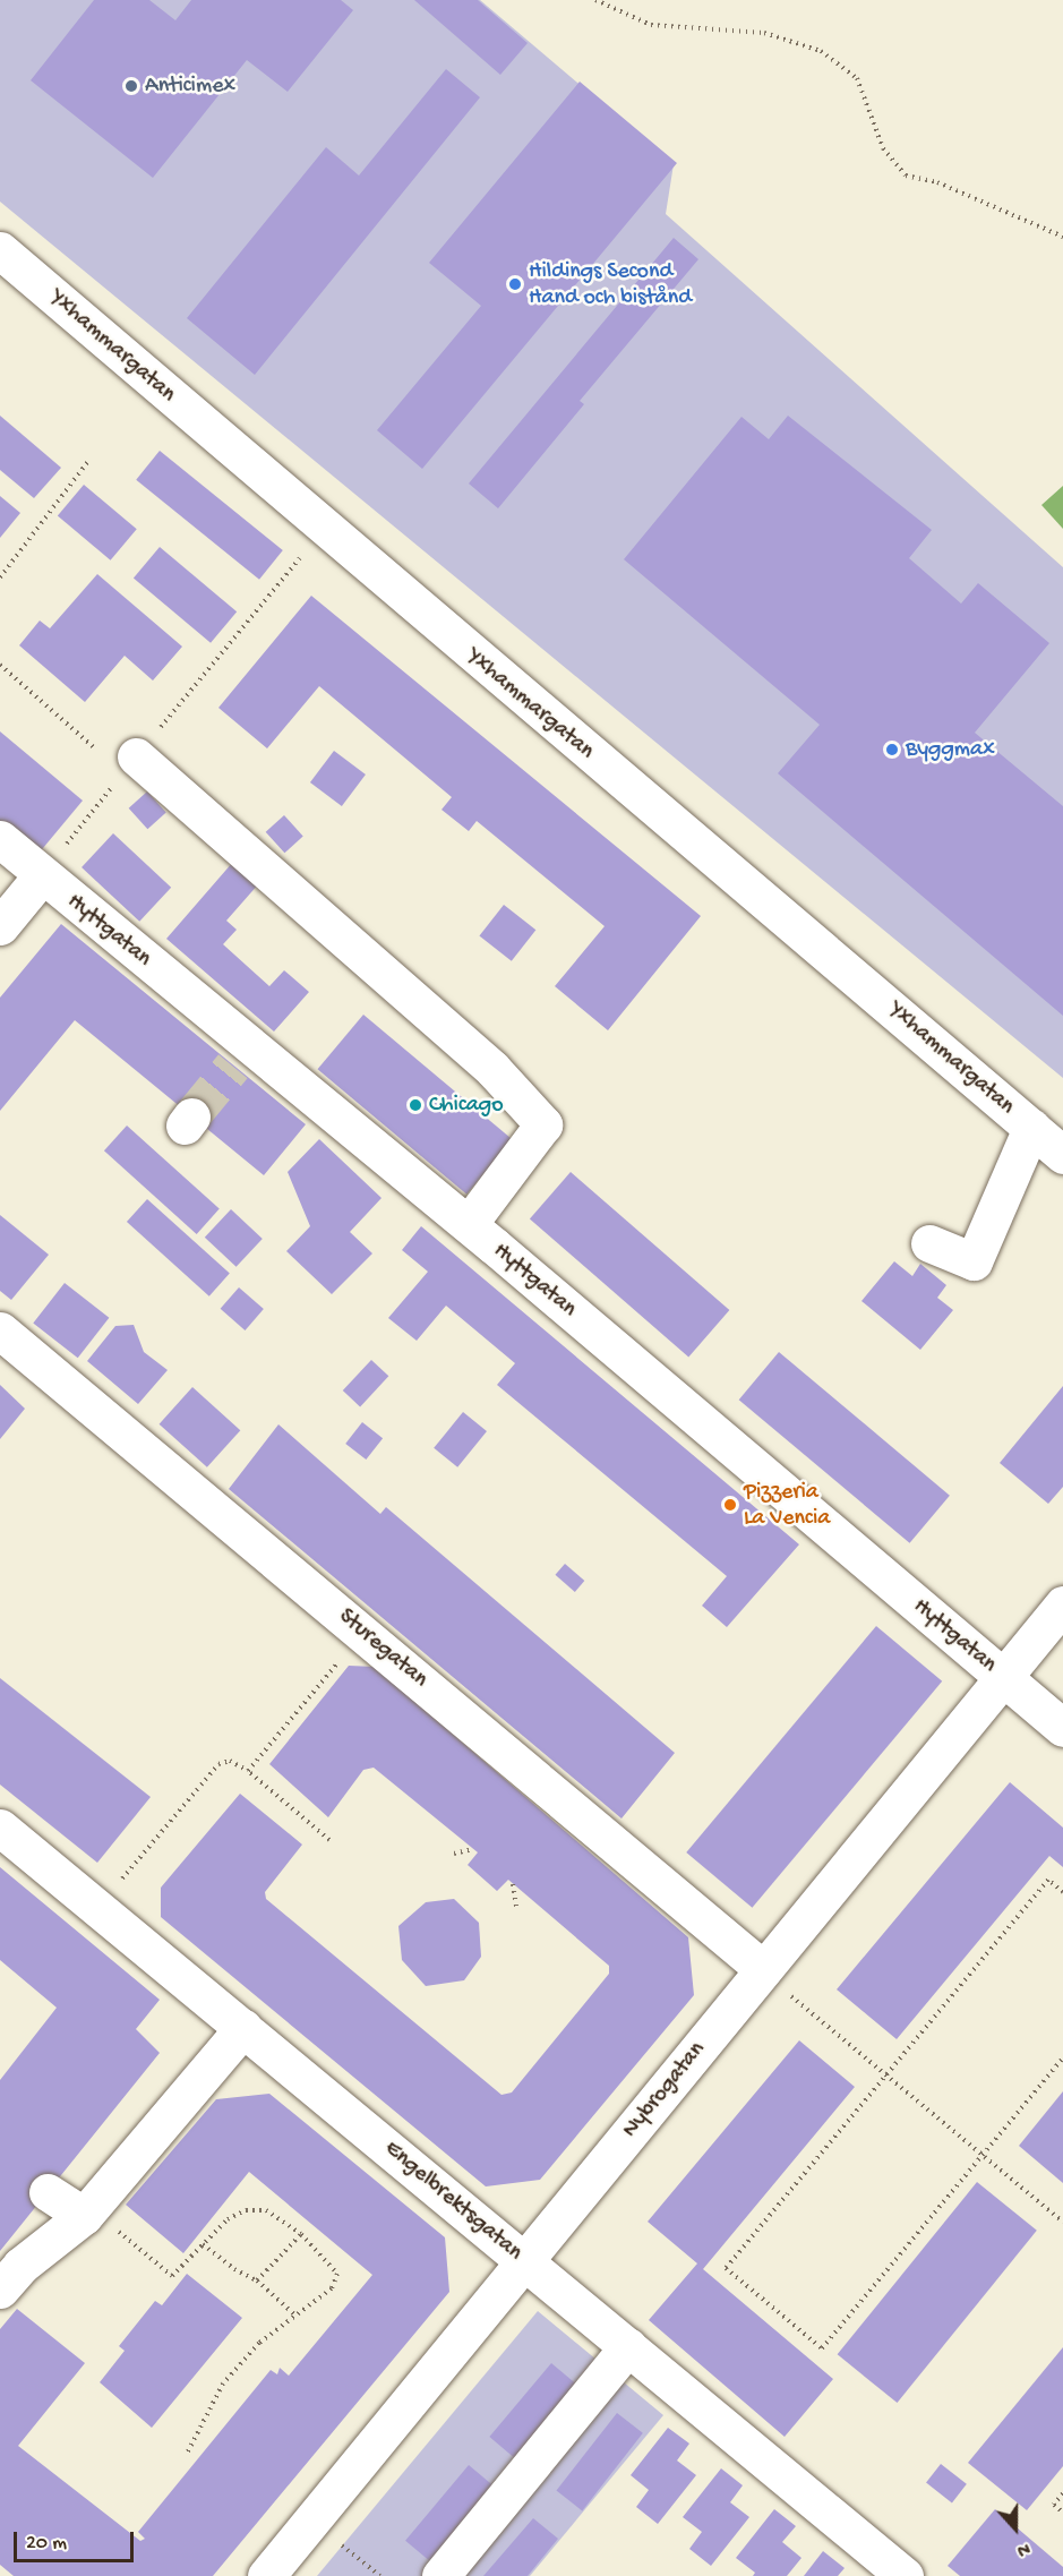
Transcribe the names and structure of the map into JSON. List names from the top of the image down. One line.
{"streets":{"street":["Yxhammargatan","Hyttgatan","Sturegatan","Nybrogatan","Engelbrektsgatan"]},"crossings":[["Hyttgatan","Nybrogatan"],["Sturegatan","Nybrogatan"],["Nybrogatan","Engelbrektsgatan"]],"places":["Anticimex","Hildings Second Hand och bistånd","Byggmax","Chicago","Pizzeria La Vencia"],"scale_bar":"20 m","north":"bottom"}
